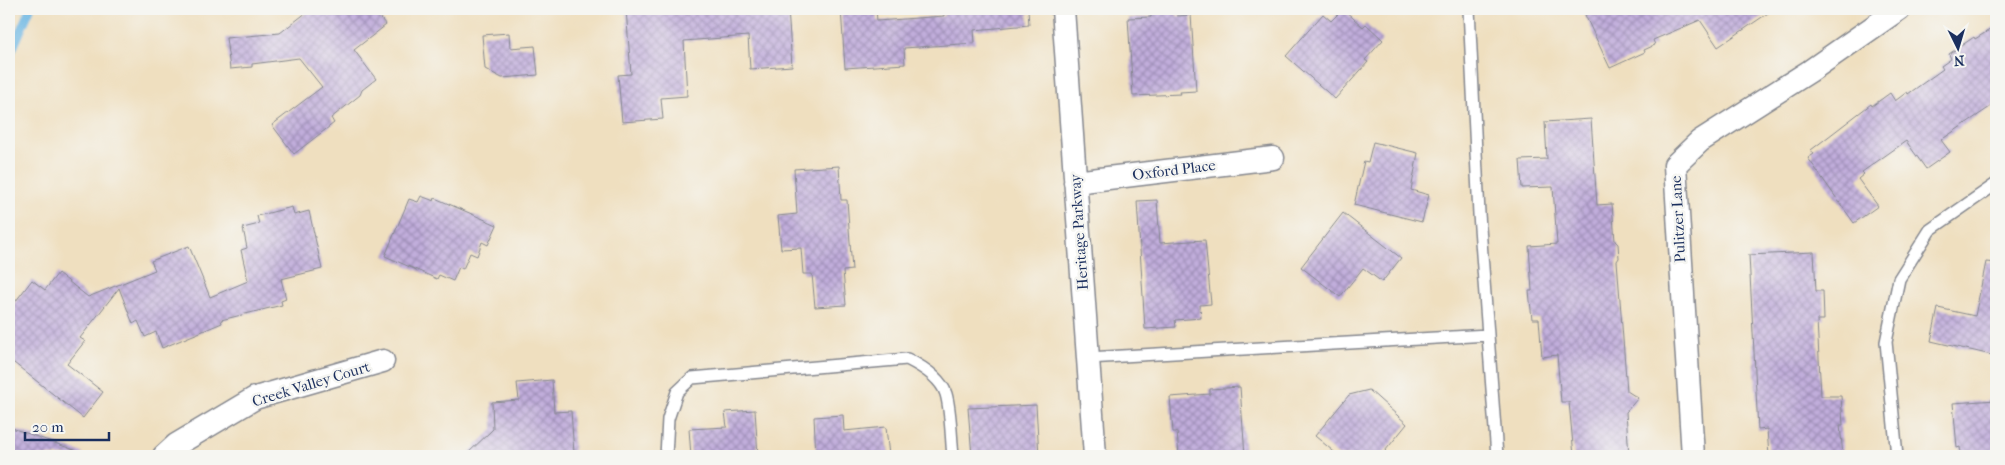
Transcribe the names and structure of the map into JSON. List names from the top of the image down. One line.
{"streets":{"street":["Oxford Place","Pulitzer Lane","Heritage Parkway","Creek Valley Court"]},"crossings":[["Oxford Place","Heritage Parkway"]],"scale_bar":"20 m","north":"bottom"}
